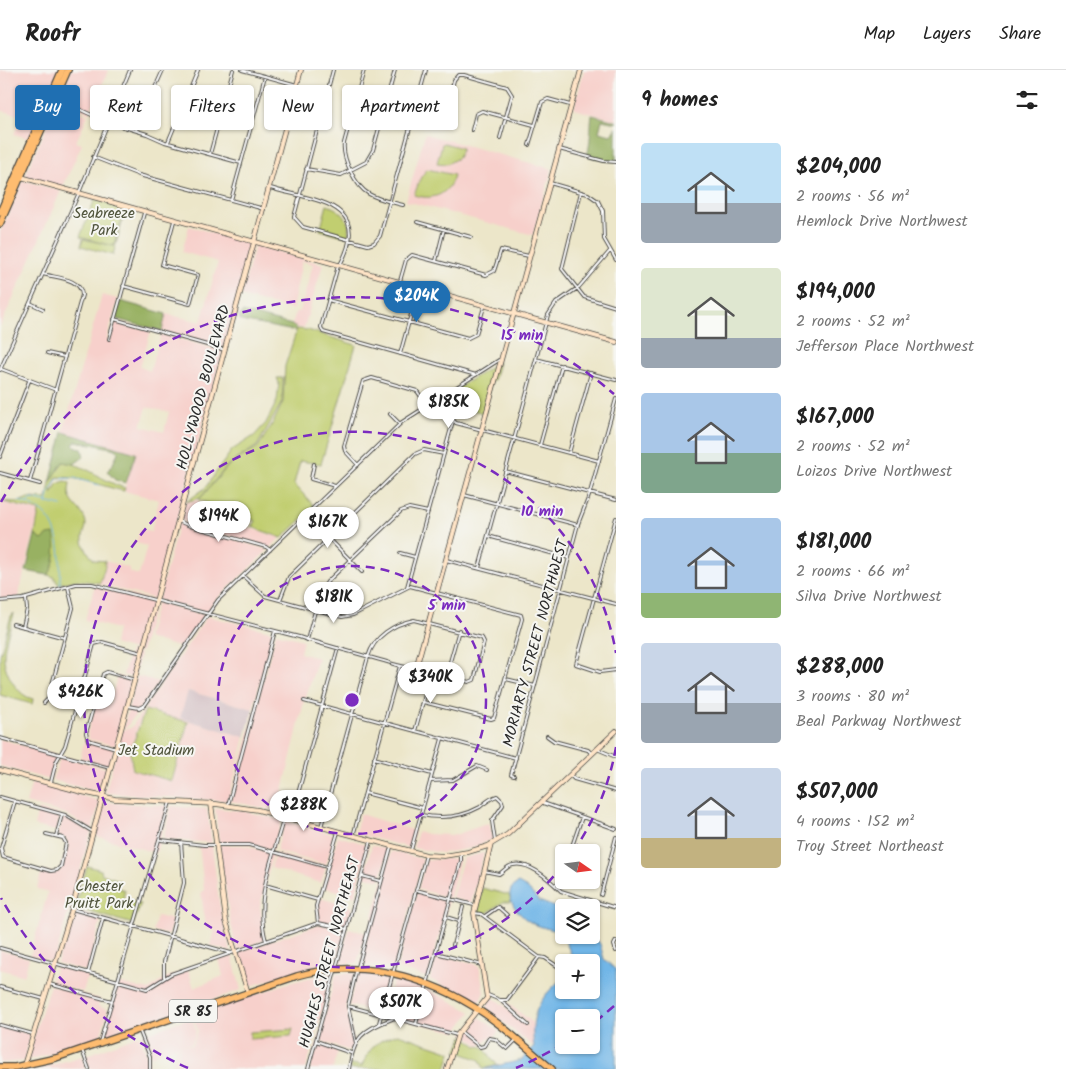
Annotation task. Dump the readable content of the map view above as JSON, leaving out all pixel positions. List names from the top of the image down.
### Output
{
  "streets": {
    "highway": ["SR 85"],
    "street": ["HOLLYWOOD BOULEVARD", "MORIARTY STREET NORTHWEST", "HUGHES STREET NORTHEAST"]
  },
  "crossings": [
    ["HOLLYWOOD BOULEVARD", "SR 85"],
    ["HUGHES STREET NORTHEAST", "SR 85"]
  ],
  "parks": ["Seabreeze Park", "Jet Stadium", "Chester Pruitt Park"],
  "north": "right",
  "page": {
    "header": "Roofr",
    "nav": ["Map", "Layers", "Share"],
    "heading": "9 homes",
    "chip": [
      "Buy",
      "Rent",
      "Filters",
      "New",
      "Apartment"
    ],
    "list": [
      {
        "name": "$204,000",
        "note": "2 rooms · 56 m² · Hemlock Drive Northwest"
      },
      {
        "name": "$194,000",
        "note": "2 rooms · 52 m² · Jefferson Place Northwest"
      },
      {
        "name": "$167,000",
        "note": "2 rooms · 52 m² · Loizos Drive Northwest"
      },
      {
        "name": "$181,000",
        "note": "2 rooms · 66 m² · Silva Drive Northwest"
      },
      {
        "name": "$288,000",
        "note": "3 rooms · 80 m² · Beal Parkway Northwest"
      },
      {
        "name": "$507,000",
        "note": "4 rooms · 152 m² · Troy Street Northeast"
      }
    ],
    "price": [
      "$204K",
      "$185K",
      "$194K",
      "$167K",
      "$181K",
      "$340K",
      "$426K",
      "$288K",
      "$507K"
    ],
    "map_buttons": ["+", "−"]
  },
  "rings": ["15 min", "10 min", "5 min"]
}
